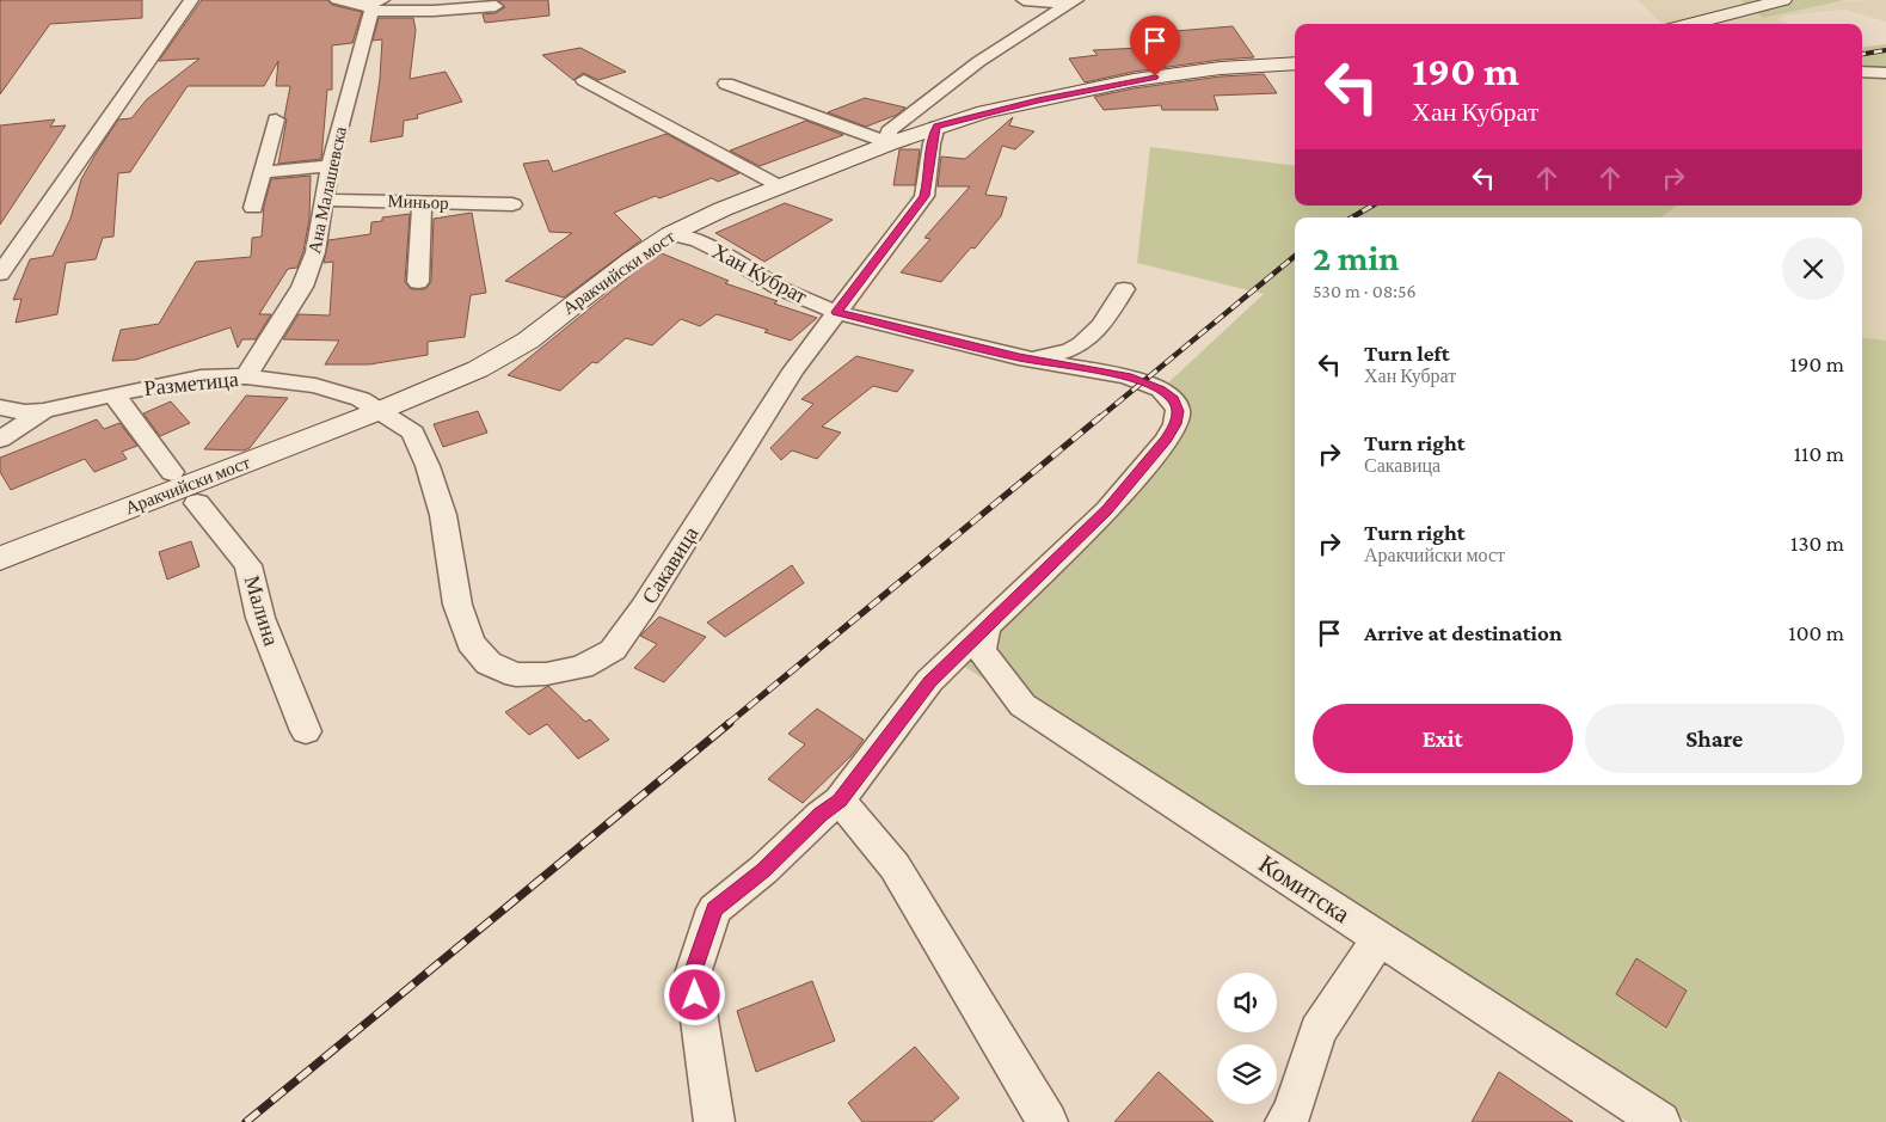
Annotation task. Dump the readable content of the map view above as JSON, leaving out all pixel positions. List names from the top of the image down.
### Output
{
  "streets": {
    "main road": ["Аракчийски мост"],
    "street": [
      "Ана Малашевска",
      "Миньор",
      "Хан Кубрат",
      "Разметица",
      "Сакавица",
      "Малина",
      "Комитска"
    ]
  },
  "crossings": [
    ["Ана Малашевска", "Миньор"],
    ["Ана Малашевска", "Разметица"],
    ["Аракчийски мост", "Хан Кубрат"],
    ["Аракчийски мост", "Разметица"],
    ["Аракчийски мост", "Сакавица"],
    ["Хан Кубрат", "Сакавица"],
    ["Хан Кубрат", "Комитска"],
    ["Разметица", "Сакавица"]
  ],
  "page": {
    "turn": ["190 m", "Хан Кубрат"],
    "heading": ["2 min", "530 m · 08:56"],
    "list": [
      {
        "name": "Turn left",
        "note": "Хан Кубрат",
        "value": "190 m"
      },
      {
        "name": "Turn right",
        "note": "Сакавица",
        "value": "110 m"
      },
      {
        "name": "Turn right",
        "note": "Аракчийски мост",
        "value": "130 m"
      },
      {
        "name": "Arrive at destination",
        "value": "100 m"
      }
    ],
    "buttons": ["Exit", "Share"]
  }
}
